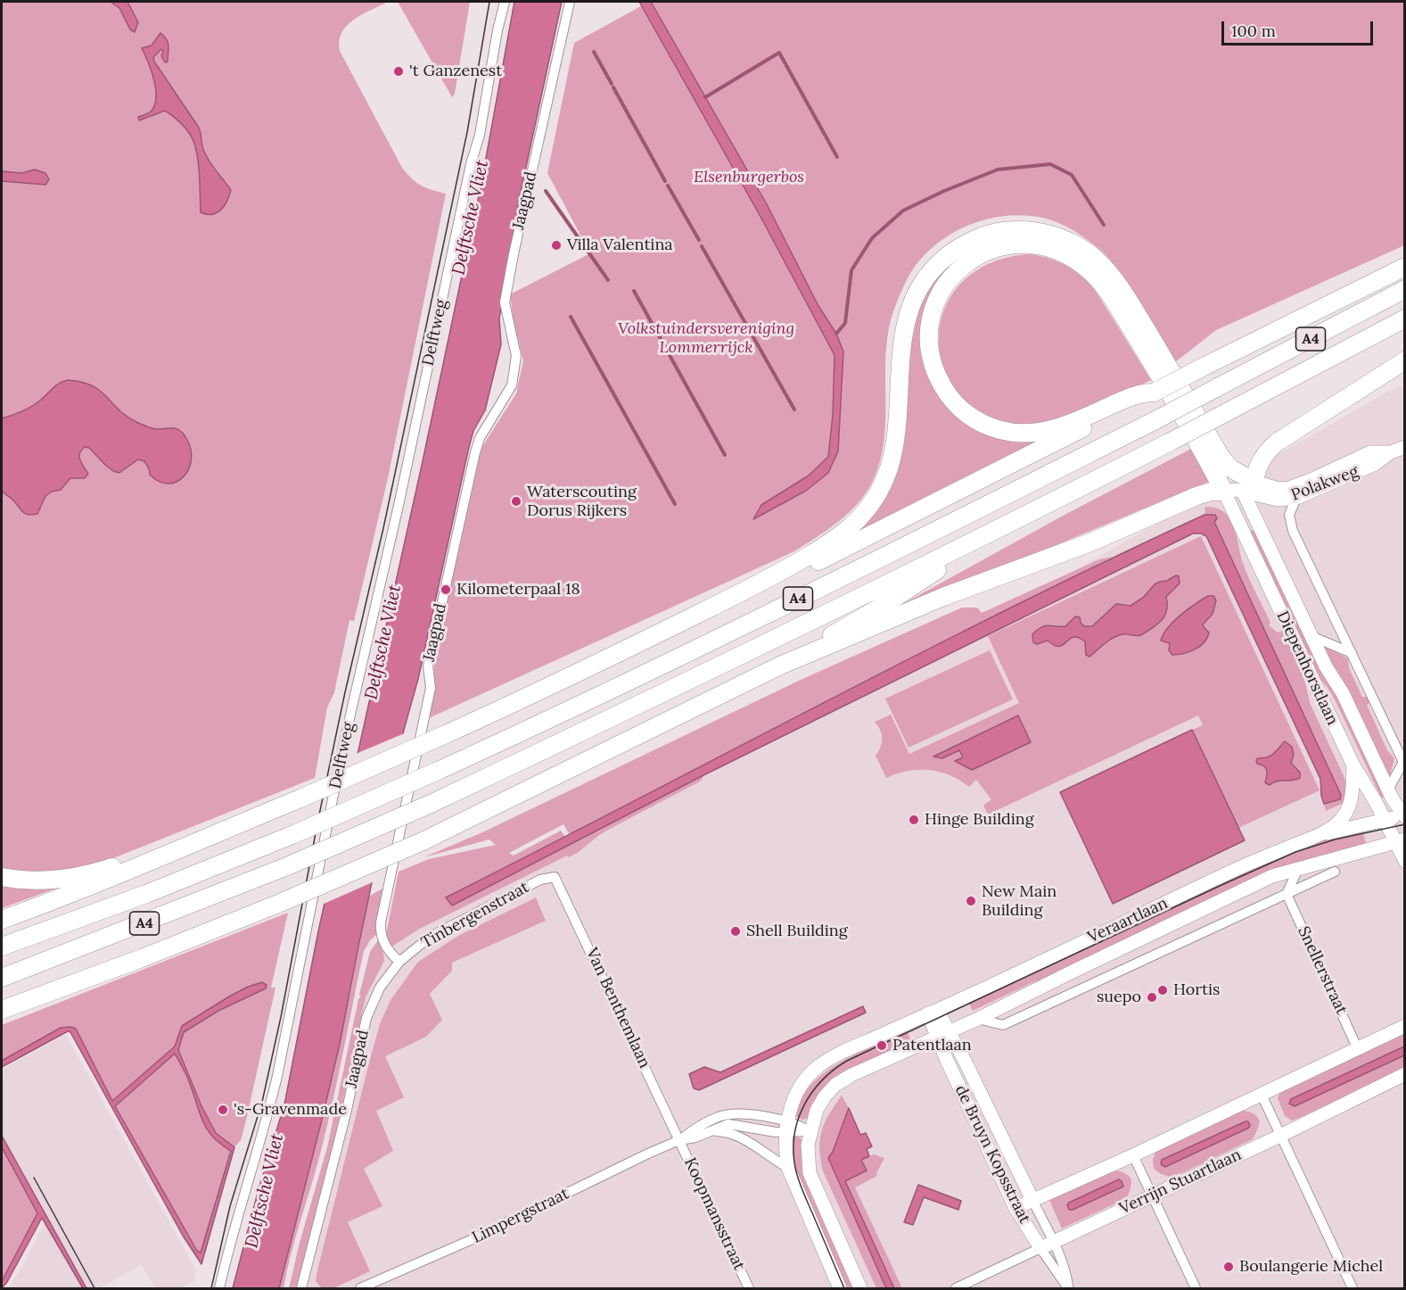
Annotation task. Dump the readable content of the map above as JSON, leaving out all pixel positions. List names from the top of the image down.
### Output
{
  "streets": {
    "highway": ["A4"],
    "main road": [
      "Polakweg",
      "Diepenhorstlaan",
      "Veraartlaan",
      "de Bruyn Kopsstraat",
      "Verrijn Stuartlaan"
    ],
    "street": [
      "Jaagpad",
      "Delftweg",
      "Tinbergenstraat",
      "Snellerstraat",
      "Van Benthemlaan",
      "Koopmansstraat",
      "Limpergstraat"
    ]
  },
  "crossings": [
    ["Jaagpad", "Tinbergenstraat"],
    ["A4", "Polakweg"],
    ["A4", "Diepenhorstlaan"],
    ["Polakweg", "Diepenhorstlaan"],
    ["Diepenhorstlaan", "Veraartlaan"],
    ["Tinbergenstraat", "Van Benthemlaan"],
    ["Veraartlaan", "de Bruyn Kopsstraat"],
    ["Veraartlaan", "Limpergstraat"],
    ["Van Benthemlaan", "Koopmansstraat"],
    ["Van Benthemlaan", "Limpergstraat"],
    ["de Bruyn Kopsstraat", "Verrijn Stuartlaan"],
    ["Koopmansstraat", "Limpergstraat"]
  ],
  "water": ["Delftsche Vliet"],
  "parks": ["Elsenburgerbos", "Volkstuindersvereniging Lommerrijck"],
  "places": [
    "'t Ganzenest",
    "Villa Valentina",
    "Waterscouting Dorus Rijkers",
    "Kilometerpaal 18",
    "Hinge Building",
    "New Main Building",
    "Shell Building",
    "Hortis",
    "suepo",
    "Patentlaan",
    "'s-Gravenmade",
    "Boulangerie Michel"
  ],
  "scale_bar": "100 m"
}
